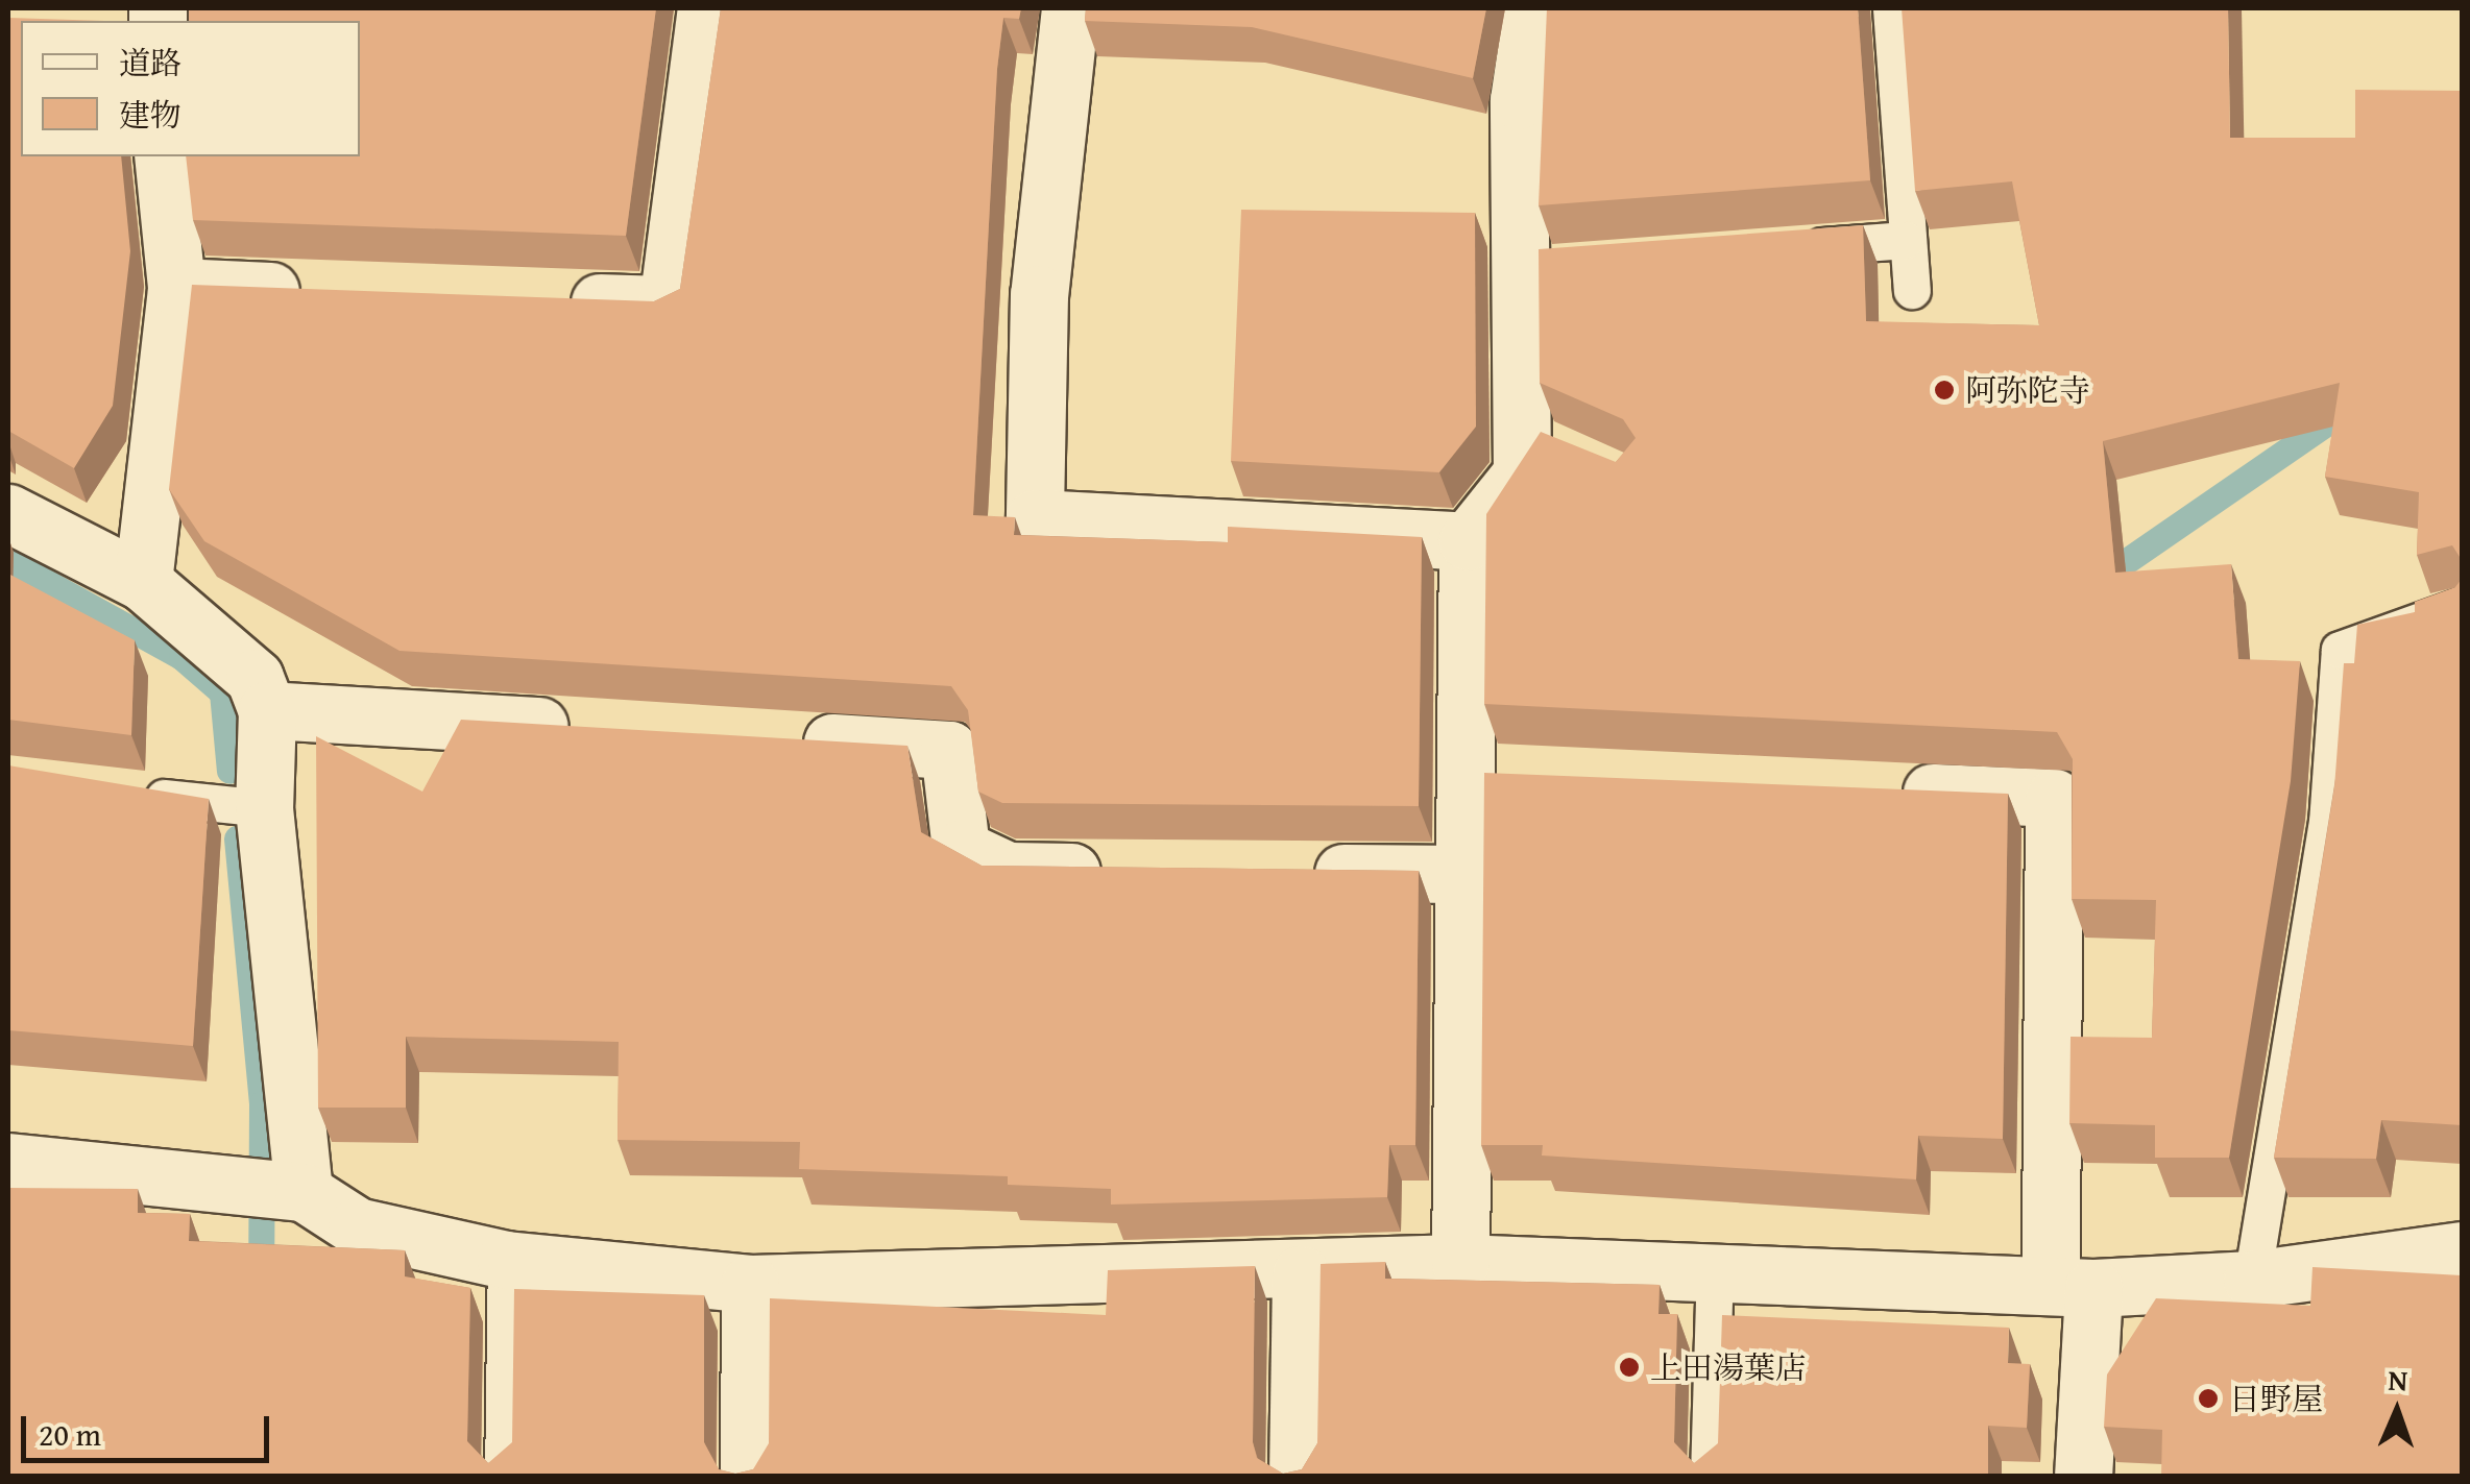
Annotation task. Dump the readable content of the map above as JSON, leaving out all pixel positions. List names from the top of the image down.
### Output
{
  "places": ["阿弥陀寺", "上田湯葉店", "日野屋"],
  "legend": ["道路", "建物"],
  "scale_bar": "20 m",
  "north": "top"
}
